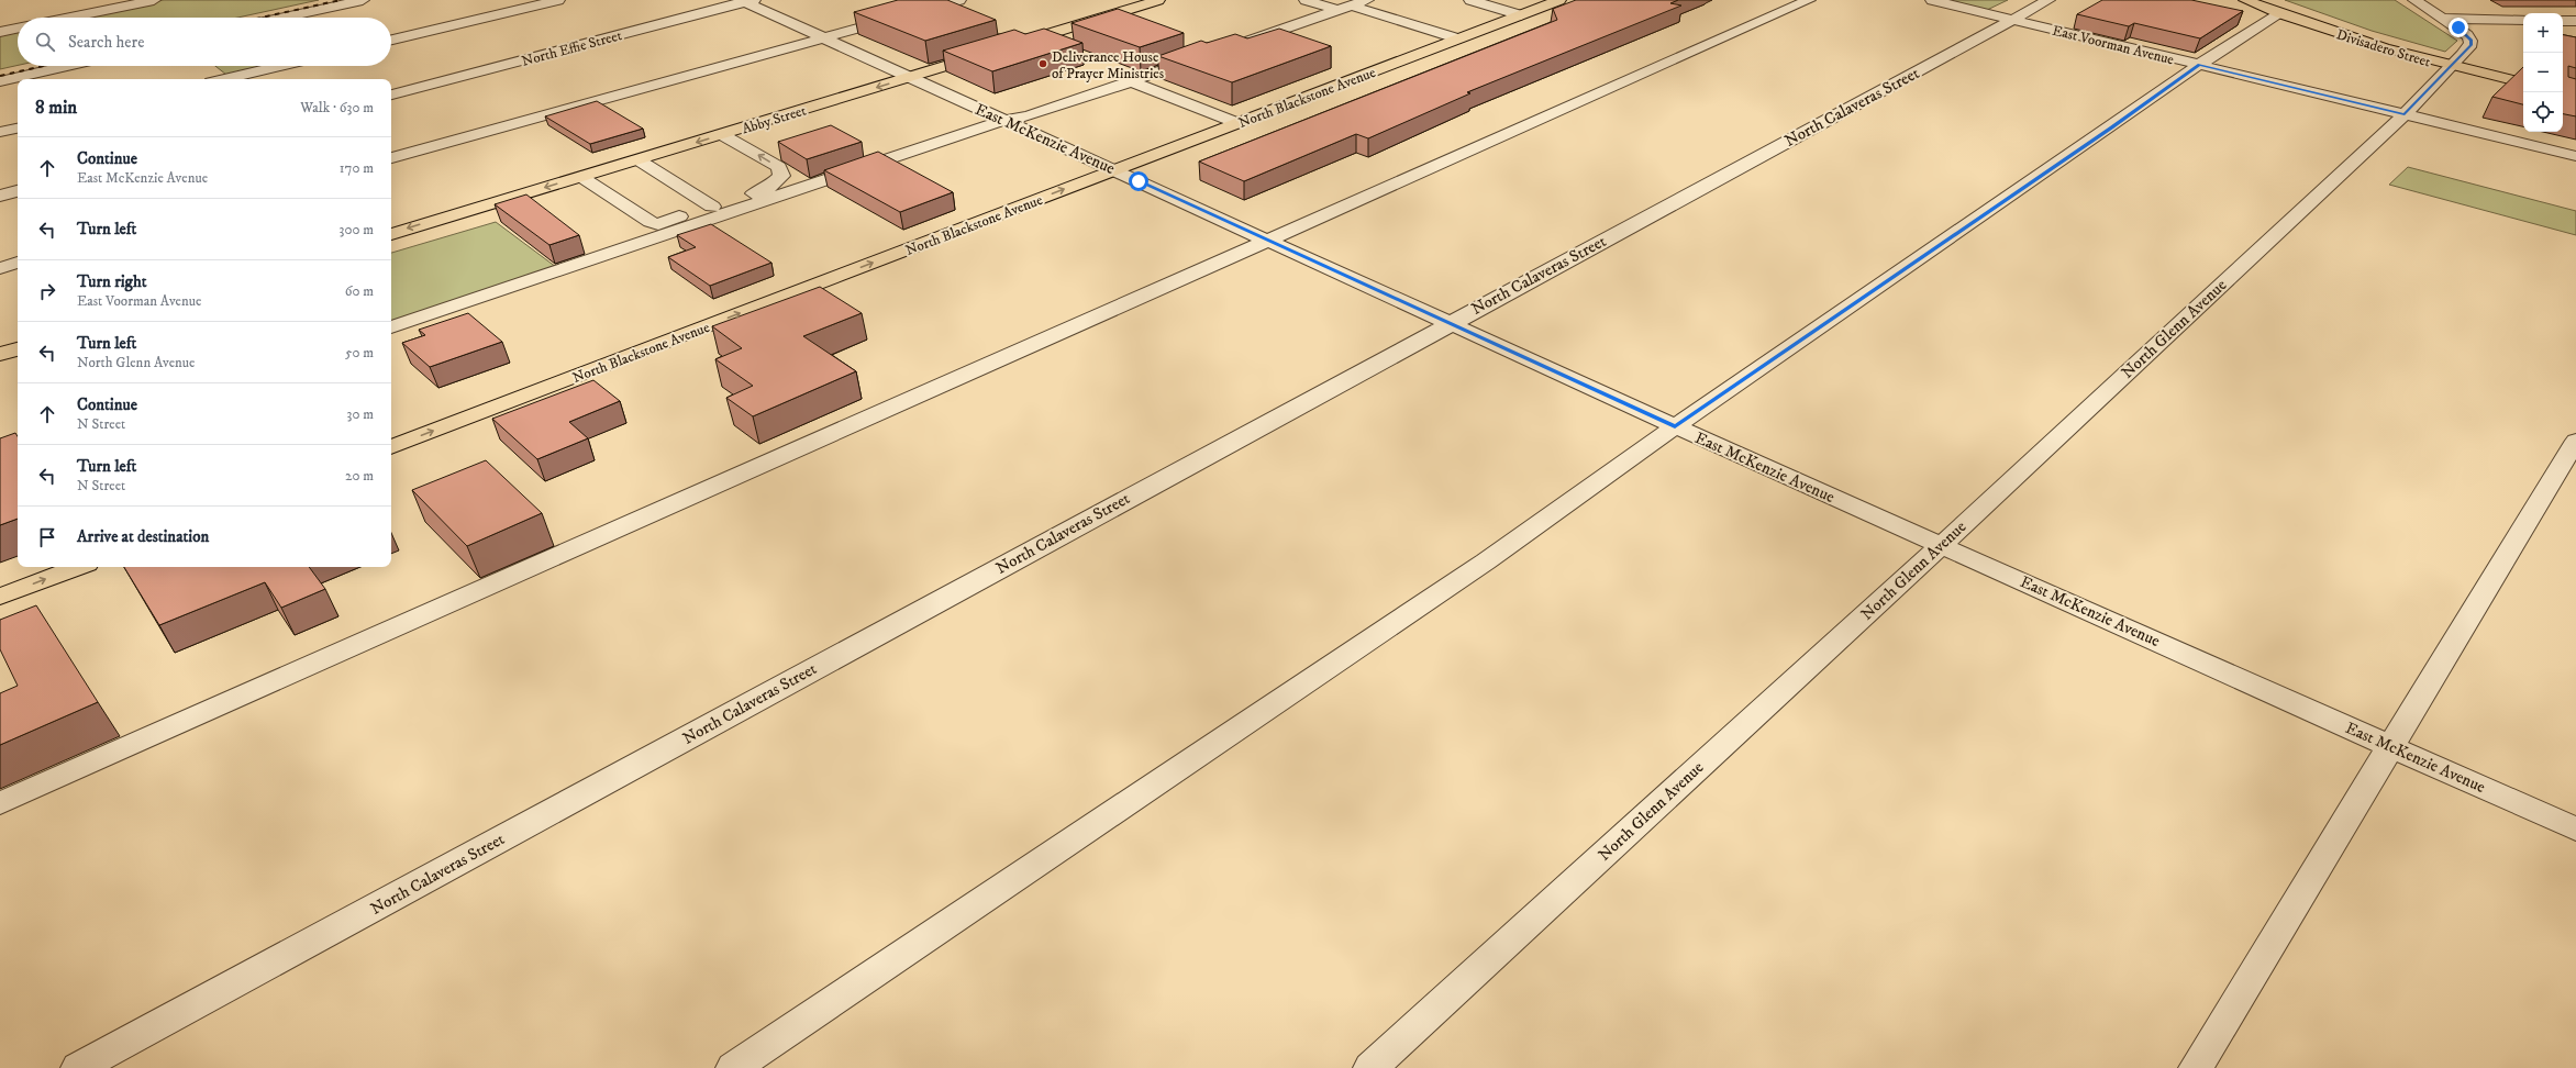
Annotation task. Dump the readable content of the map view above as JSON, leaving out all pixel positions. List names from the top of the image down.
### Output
{
  "streets": {
    "main road": ["Divisadero Street", "North Blackstone Avenue", "Abby Street"],
    "street": [
      "East Voorman Avenue",
      "North Effie Street",
      "North Calaveras Street",
      "East McKenzie Avenue",
      "North Glenn Avenue"
    ]
  },
  "crossings": [
    ["East Voorman Avenue", "North Calaveras Street"],
    ["East Voorman Avenue", "North Glenn Avenue"],
    ["North Effie Street", "East McKenzie Avenue"],
    ["Divisadero Street", "North Glenn Avenue"],
    ["North Blackstone Avenue", "East McKenzie Avenue"],
    ["North Calaveras Street", "East McKenzie Avenue"],
    ["Abby Street", "East McKenzie Avenue"],
    ["East McKenzie Avenue", "North Glenn Avenue"]
  ],
  "one_way": ["North Blackstone Avenue", "Abby Street"],
  "places": ["Deliverance House of Prayer Ministries"],
  "page": {
    "map_buttons": ["+", "−"],
    "search": "Search here",
    "heading": ["8 min", "Walk · 630 m"],
    "list": [
      ["Continue", "East McKenzie Avenue", "170 m"],
      ["Turn left", "300 m"],
      ["Turn right", "East Voorman Avenue", "60 m"],
      ["Turn left", "North Glenn Avenue", "50 m"],
      ["Continue", "N Street", "30 m"],
      ["Turn left", "N Street", "20 m"],
      "Arrive at destination"
    ]
  }
}
